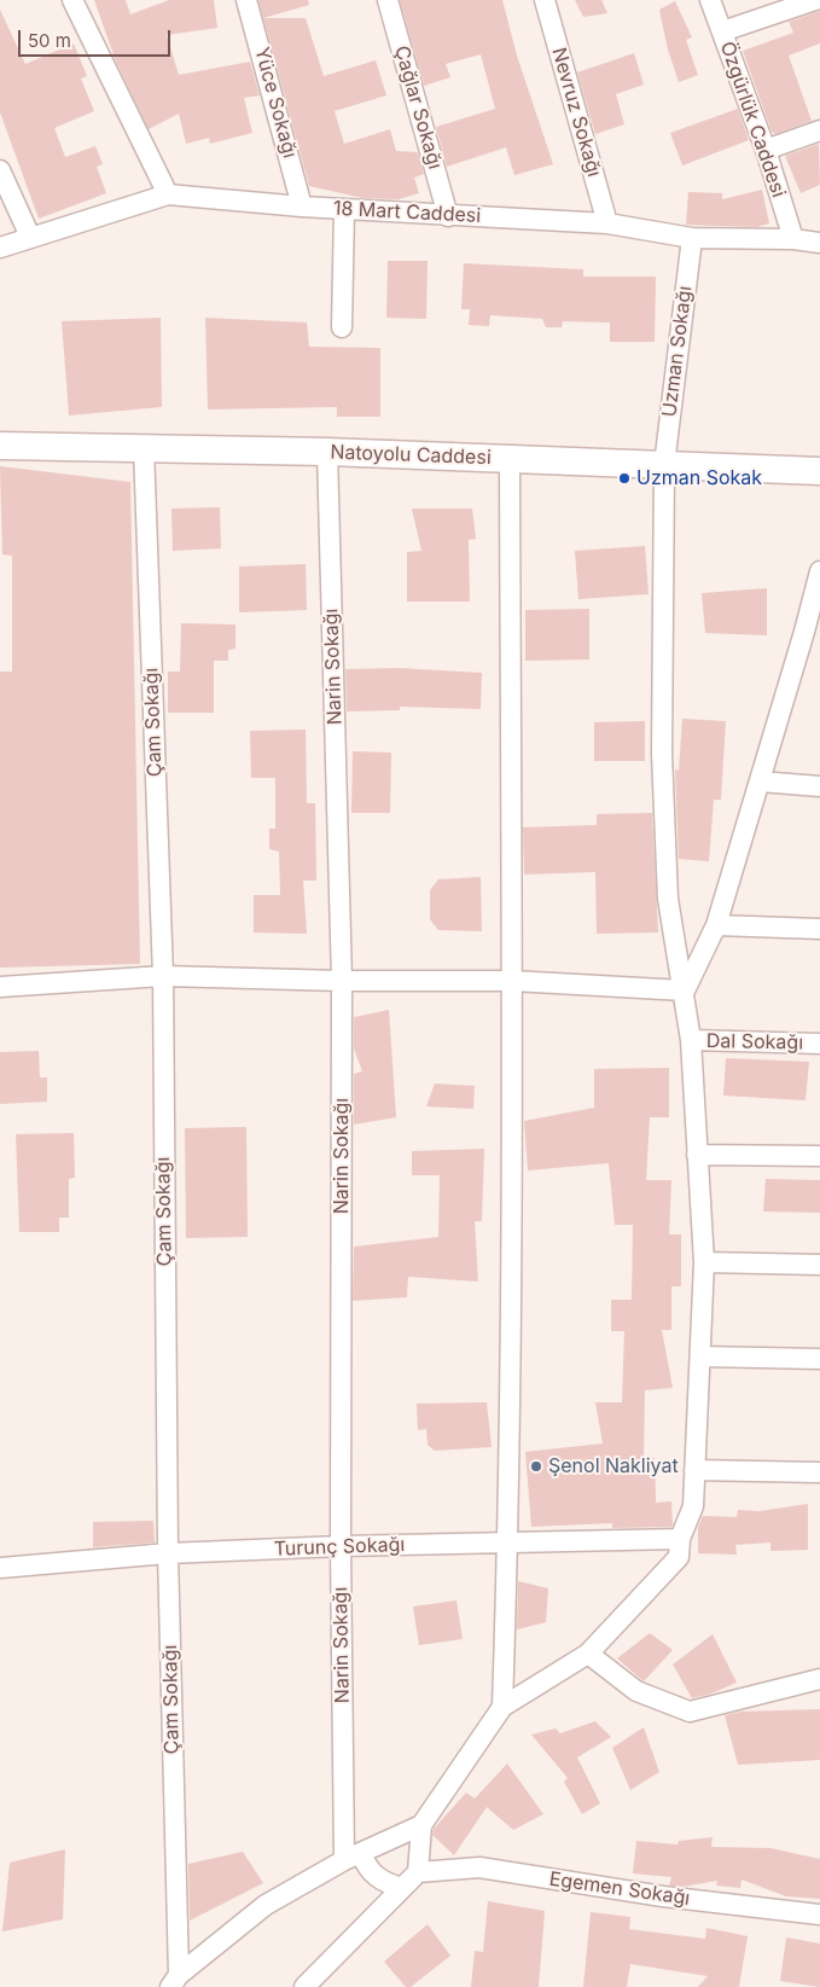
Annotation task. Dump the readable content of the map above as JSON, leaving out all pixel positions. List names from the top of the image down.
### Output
{
  "streets": {
    "main road": ["Natoyolu Caddesi"],
    "street": [
      "Yüce Sokağı",
      "Çağlar Sokağı",
      "Nevruz Sokağı",
      "Özgürlük Caddesi",
      "18 Mart Caddesi",
      "Uzman Sokağı",
      "Narin Sokağı",
      "Çam Sokağı",
      "Dal Sokağı",
      "Turunç Sokağı",
      "Egemen Sokağı"
    ]
  },
  "crossings": [
    ["Yüce Sokağı", "18 Mart Caddesi"],
    ["Çağlar Sokağı", "18 Mart Caddesi"],
    ["Nevruz Sokağı", "18 Mart Caddesi"],
    ["Özgürlük Caddesi", "18 Mart Caddesi"],
    ["18 Mart Caddesi", "Uzman Sokağı"],
    ["Uzman Sokağı", "Natoyolu Caddesi"],
    ["Uzman Sokağı", "Dal Sokağı"],
    ["Uzman Sokağı", "Turunç Sokağı"],
    ["Natoyolu Caddesi", "Narin Sokağı"],
    ["Natoyolu Caddesi", "Çam Sokağı"],
    ["Narin Sokağı", "Turunç Sokağı"],
    ["Çam Sokağı", "Turunç Sokağı"]
  ],
  "places": ["Uzman Sokak", "Şenol Nakliyat"],
  "scale_bar": "50 m"
}
